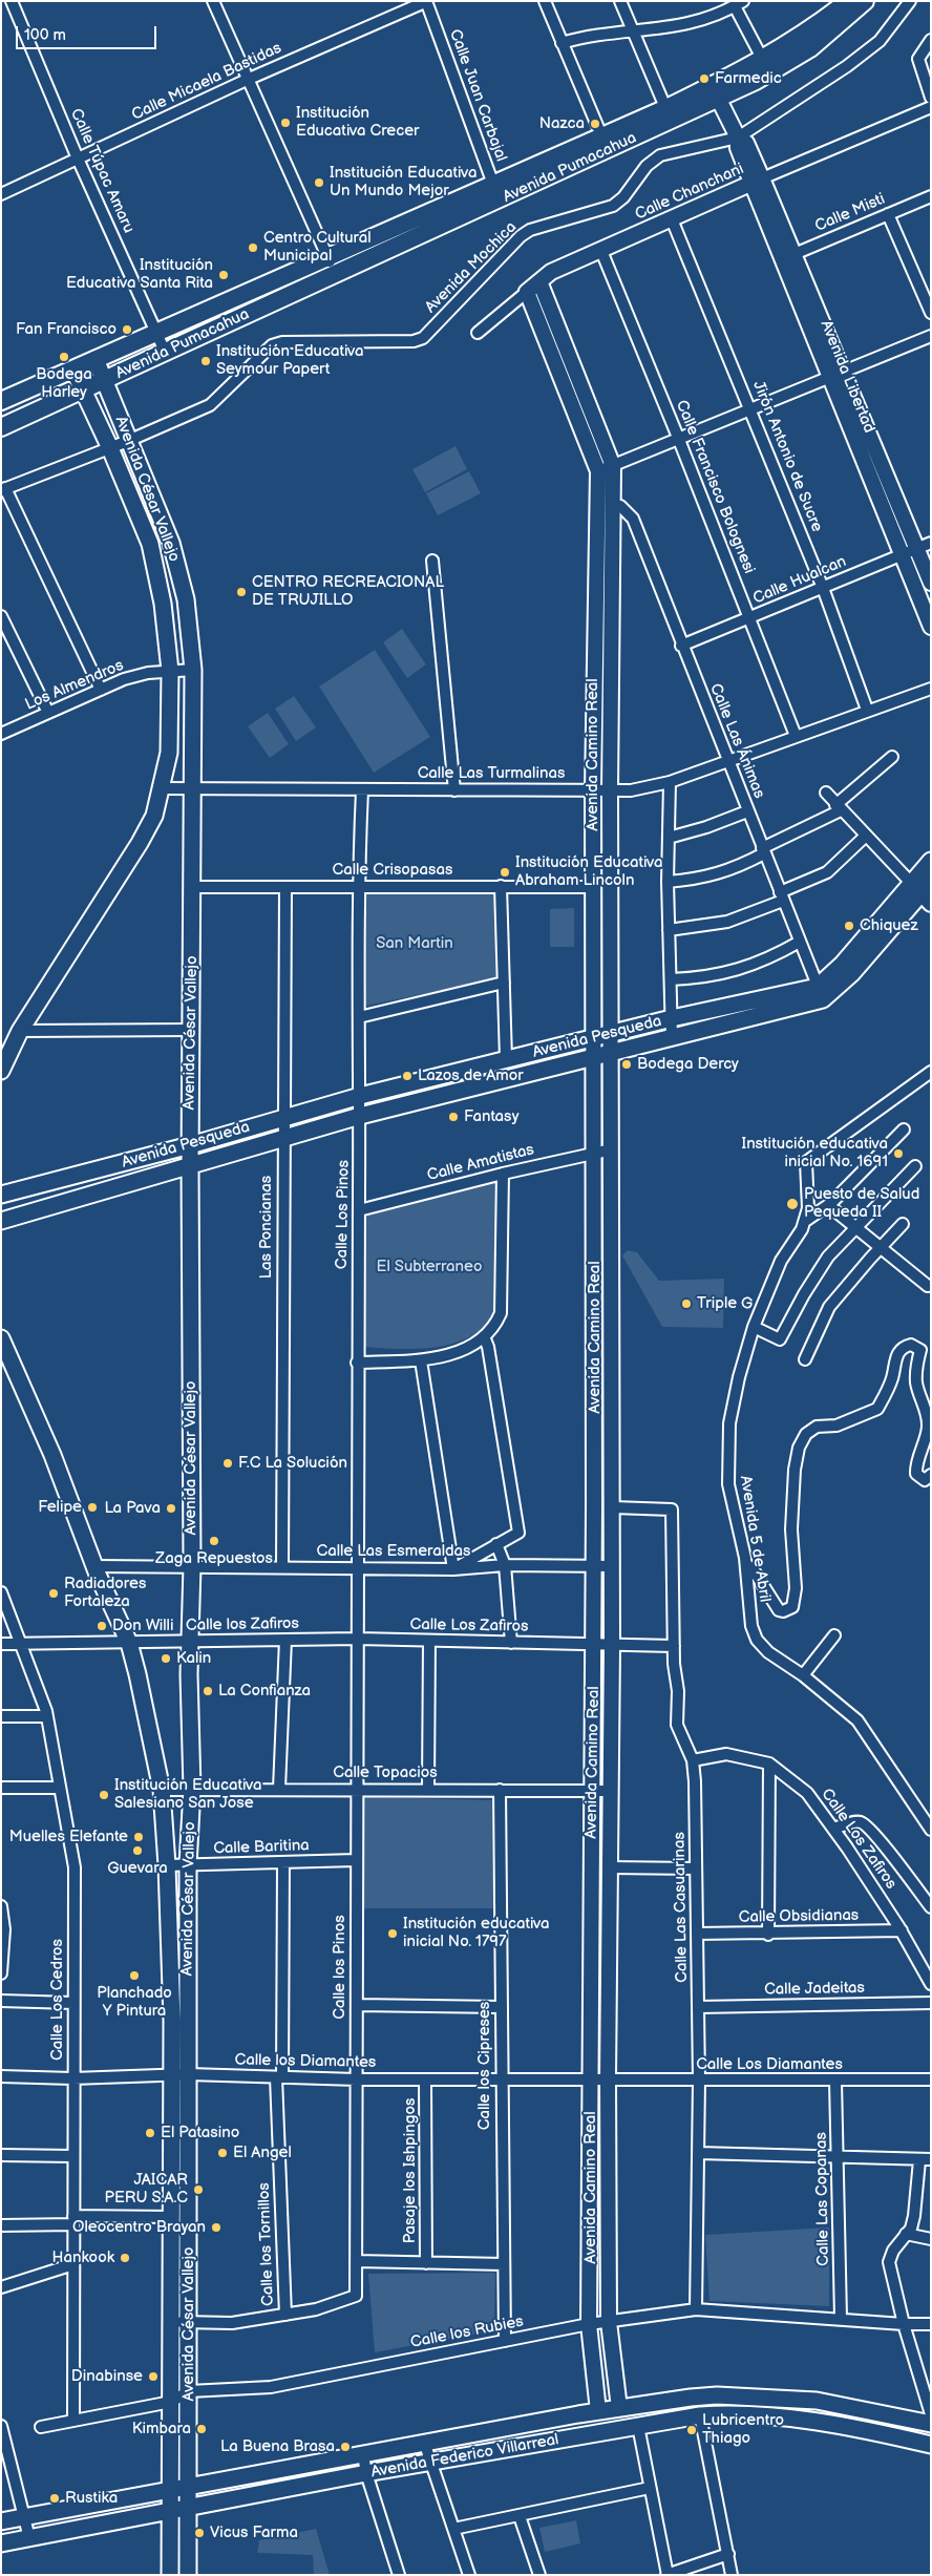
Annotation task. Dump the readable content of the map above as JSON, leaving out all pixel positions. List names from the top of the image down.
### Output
{
  "streets": {
    "main road": [
      "Avenida Pumacahua",
      "Avenida César Vallejo",
      "Avenida Pesqueda",
      "Avenida Federico Villarreal"
    ],
    "street": [
      "Calle Micaela Bastidas",
      "Calle Juan Carbajal",
      "Calle Túpac Amaru",
      "Calle Chanchani",
      "Calle Misti",
      "Avenida Mochica",
      "Avenida Libertad",
      "Jirón Antonio de Sucre",
      "Calle Francisco Bolognesi",
      "Calle Hualcan",
      "Los Almendros",
      "Calle Las Ánimas",
      "Avenida Camino Real",
      "Calle Las Turmalinas",
      "Calle Crisopasas",
      "Calle Amatistas",
      "Calle Los Pinos",
      "Las Poncianas",
      "Avenida 5 de Abril",
      "Calle Las Esmeraldas",
      "Calle los Zafiros",
      "Calle Los Zafiros",
      "Calle Topacios",
      "Calle Baritina",
      "Calle Las Casuarinas",
      "Calle Obsidianas",
      "Calle los Pinos",
      "Calle Jadeitas",
      "Calle Los Cedros",
      "Calle los Diamantes",
      "Calle Los Diamantes",
      "Calle los Cipreses",
      "Pasaje los Ishpingos",
      "Calle Las Copanas",
      "Calle los Tornillos",
      "Calle los Rubies"
    ]
  },
  "crossings": [
    ["Calle Micaela Bastidas", "Calle Juan Carbajal"],
    ["Calle Micaela Bastidas", "Calle Túpac Amaru"],
    ["Calle Juan Carbajal", "Avenida Pumacahua"],
    ["Avenida Pumacahua", "Calle Túpac Amaru"],
    ["Avenida Pumacahua", "Avenida Libertad"],
    ["Avenida Pumacahua", "Avenida César Vallejo"],
    ["Calle Chanchani", "Avenida Libertad"],
    ["Calle Chanchani", "Jirón Antonio de Sucre"],
    ["Calle Chanchani", "Calle Francisco Bolognesi"],
    ["Calle Chanchani", "Avenida Camino Real"],
    ["Calle Misti", "Avenida Libertad"],
    ["Avenida Mochica", "Avenida Libertad"],
    ["Avenida Mochica", "Avenida César Vallejo"],
    ["Avenida Libertad", "Calle Hualcan"],
    ["Jirón Antonio de Sucre", "Calle Hualcan"],
    ["Jirón Antonio de Sucre", "Calle Las Turmalinas"],
    ["Calle Francisco Bolognesi", "Calle Hualcan"],
    ["Calle Francisco Bolognesi", "Calle Las Turmalinas"],
    ["Avenida César Vallejo", "Los Almendros"],
    ["Avenida César Vallejo", "Calle Las Turmalinas"],
    ["Avenida César Vallejo", "Calle Crisopasas"],
    ["Avenida César Vallejo", "Avenida Pesqueda"],
    ["Avenida César Vallejo", "Calle los Zafiros"],
    ["Avenida César Vallejo", "Calle Topacios"],
    ["Avenida César Vallejo", "Calle Baritina"],
    ["Avenida César Vallejo", "Calle los Diamantes"],
    ["Avenida César Vallejo", "Calle los Rubies"],
    ["Avenida César Vallejo", "Avenida Federico Villarreal"],
    ["Calle Hualcan", "Calle Las Ánimas"],
    ["Calle Las Ánimas", "Avenida Camino Real"],
    ["Calle Las Ánimas", "Calle Las Turmalinas"],
    ["Calle Las Ánimas", "Avenida Pesqueda"],
    ["Avenida Camino Real", "Calle Las Turmalinas"],
    ["Avenida Camino Real", "Calle Crisopasas"],
    ["Avenida Camino Real", "Avenida Pesqueda"],
    ["Avenida Camino Real", "Calle Amatistas"],
    ["Avenida Camino Real", "Calle Las Esmeraldas"],
    ["Avenida Camino Real", "Calle Los Zafiros"],
    ["Avenida Camino Real", "Calle Topacios"],
    ["Avenida Camino Real", "Calle Las Casuarinas"],
    ["Avenida Camino Real", "Calle los Diamantes"],
    ["Avenida Camino Real", "Calle Los Diamantes"],
    ["Avenida Camino Real", "Calle los Rubies"],
    ["Avenida Camino Real", "Avenida Federico Villarreal"],
    ["Calle Las Turmalinas", "Calle Los Pinos"],
    ["Calle Crisopasas", "Calle Los Pinos"],
    ["Calle Crisopasas", "Las Poncianas"],
    ["Avenida Pesqueda", "Calle Los Pinos"],
    ["Avenida Pesqueda", "Las Poncianas"],
    ["Calle Amatistas", "Calle Los Pinos"],
    ["Calle Los Pinos", "Calle Las Esmeraldas"],
    ["Calle Los Pinos", "Calle los Zafiros"],
    ["Calle Los Pinos", "Calle Los Zafiros"],
    ["Calle Los Pinos", "Calle los Pinos"],
    ["Las Poncianas", "Calle Las Esmeraldas"],
    ["Calle los Zafiros", "Calle Los Zafiros"],
    ["Calle los Zafiros", "Calle los Pinos"],
    ["Calle Los Zafiros", "Calle Las Casuarinas"],
    ["Calle Los Zafiros", "Calle Obsidianas"],
    ["Calle Los Zafiros", "Calle los Pinos"],
    ["Calle Topacios", "Calle los Pinos"],
    ["Calle Topacios", "Calle los Cipreses"],
    ["Calle Baritina", "Calle los Pinos"],
    ["Calle Baritina", "Calle los Tornillos"],
    ["Calle Las Casuarinas", "Calle Obsidianas"],
    ["Calle Las Casuarinas", "Calle Jadeitas"],
    ["Calle Las Casuarinas", "Calle Los Diamantes"],
    ["Calle Las Casuarinas", "Calle los Rubies"],
    ["Calle los Pinos", "Calle los Diamantes"],
    ["Calle los Pinos", "Calle los Tornillos"],
    ["Calle Los Cedros", "Calle los Diamantes"],
    ["Calle Los Cedros", "Calle los Rubies"],
    ["Calle los Diamantes", "Calle Los Diamantes"],
    ["Calle los Diamantes", "Calle los Cipreses"],
    ["Calle los Diamantes", "Pasaje los Ishpingos"],
    ["Calle los Diamantes", "Calle los Tornillos"],
    ["Calle Los Diamantes", "Calle Las Copanas"],
    ["Calle los Cipreses", "Calle los Rubies"],
    ["Calle Las Copanas", "Calle los Rubies"]
  ],
  "parks": ["San Martin", "El Subterraneo"],
  "places": [
    "Farmedic",
    "Institución Educativa Crecer",
    "Nazca",
    "Institución Educativa Un Mundo Mejor",
    "Centro Cultural Municipal",
    "Institución Educativa Santa Rita",
    "Fan Francisco",
    "Bodega Harley",
    "Institución Educativa Seymour Papert",
    "CENTRO RECREACIONAL DE TRUJILLO",
    "Institución Educativa Abraham Lincoln",
    "Chiquez",
    "Bodega Dercy",
    "Lazos de Amor",
    "Fantasy",
    "Institución educativa inicial No. 1691",
    "Puesto de Salud Pequeda II",
    "Triple G",
    "F.C La Solución",
    "Felipe",
    "La Pava",
    "Zaga Repuestos",
    "Radiadores Fortaleza",
    "Don Willi",
    "Kalin",
    "La Confianza",
    "Institución Educativa Salesiano San Jose",
    "Muelles Elefante",
    "Guevara",
    "Institución educativa inicial No. 1797",
    "Planchado Y Pintura",
    "El Patasino",
    "El Angel",
    "JAICAR PERU S.A.C",
    "Oleocentro Brayan",
    "Hankook",
    "Dinabinse",
    "Kimbara",
    "Lubricentro Thiago",
    "La Buena Brasa",
    "Rustika",
    "Vicus Farma"
  ],
  "scale_bar": "100 m"
}
